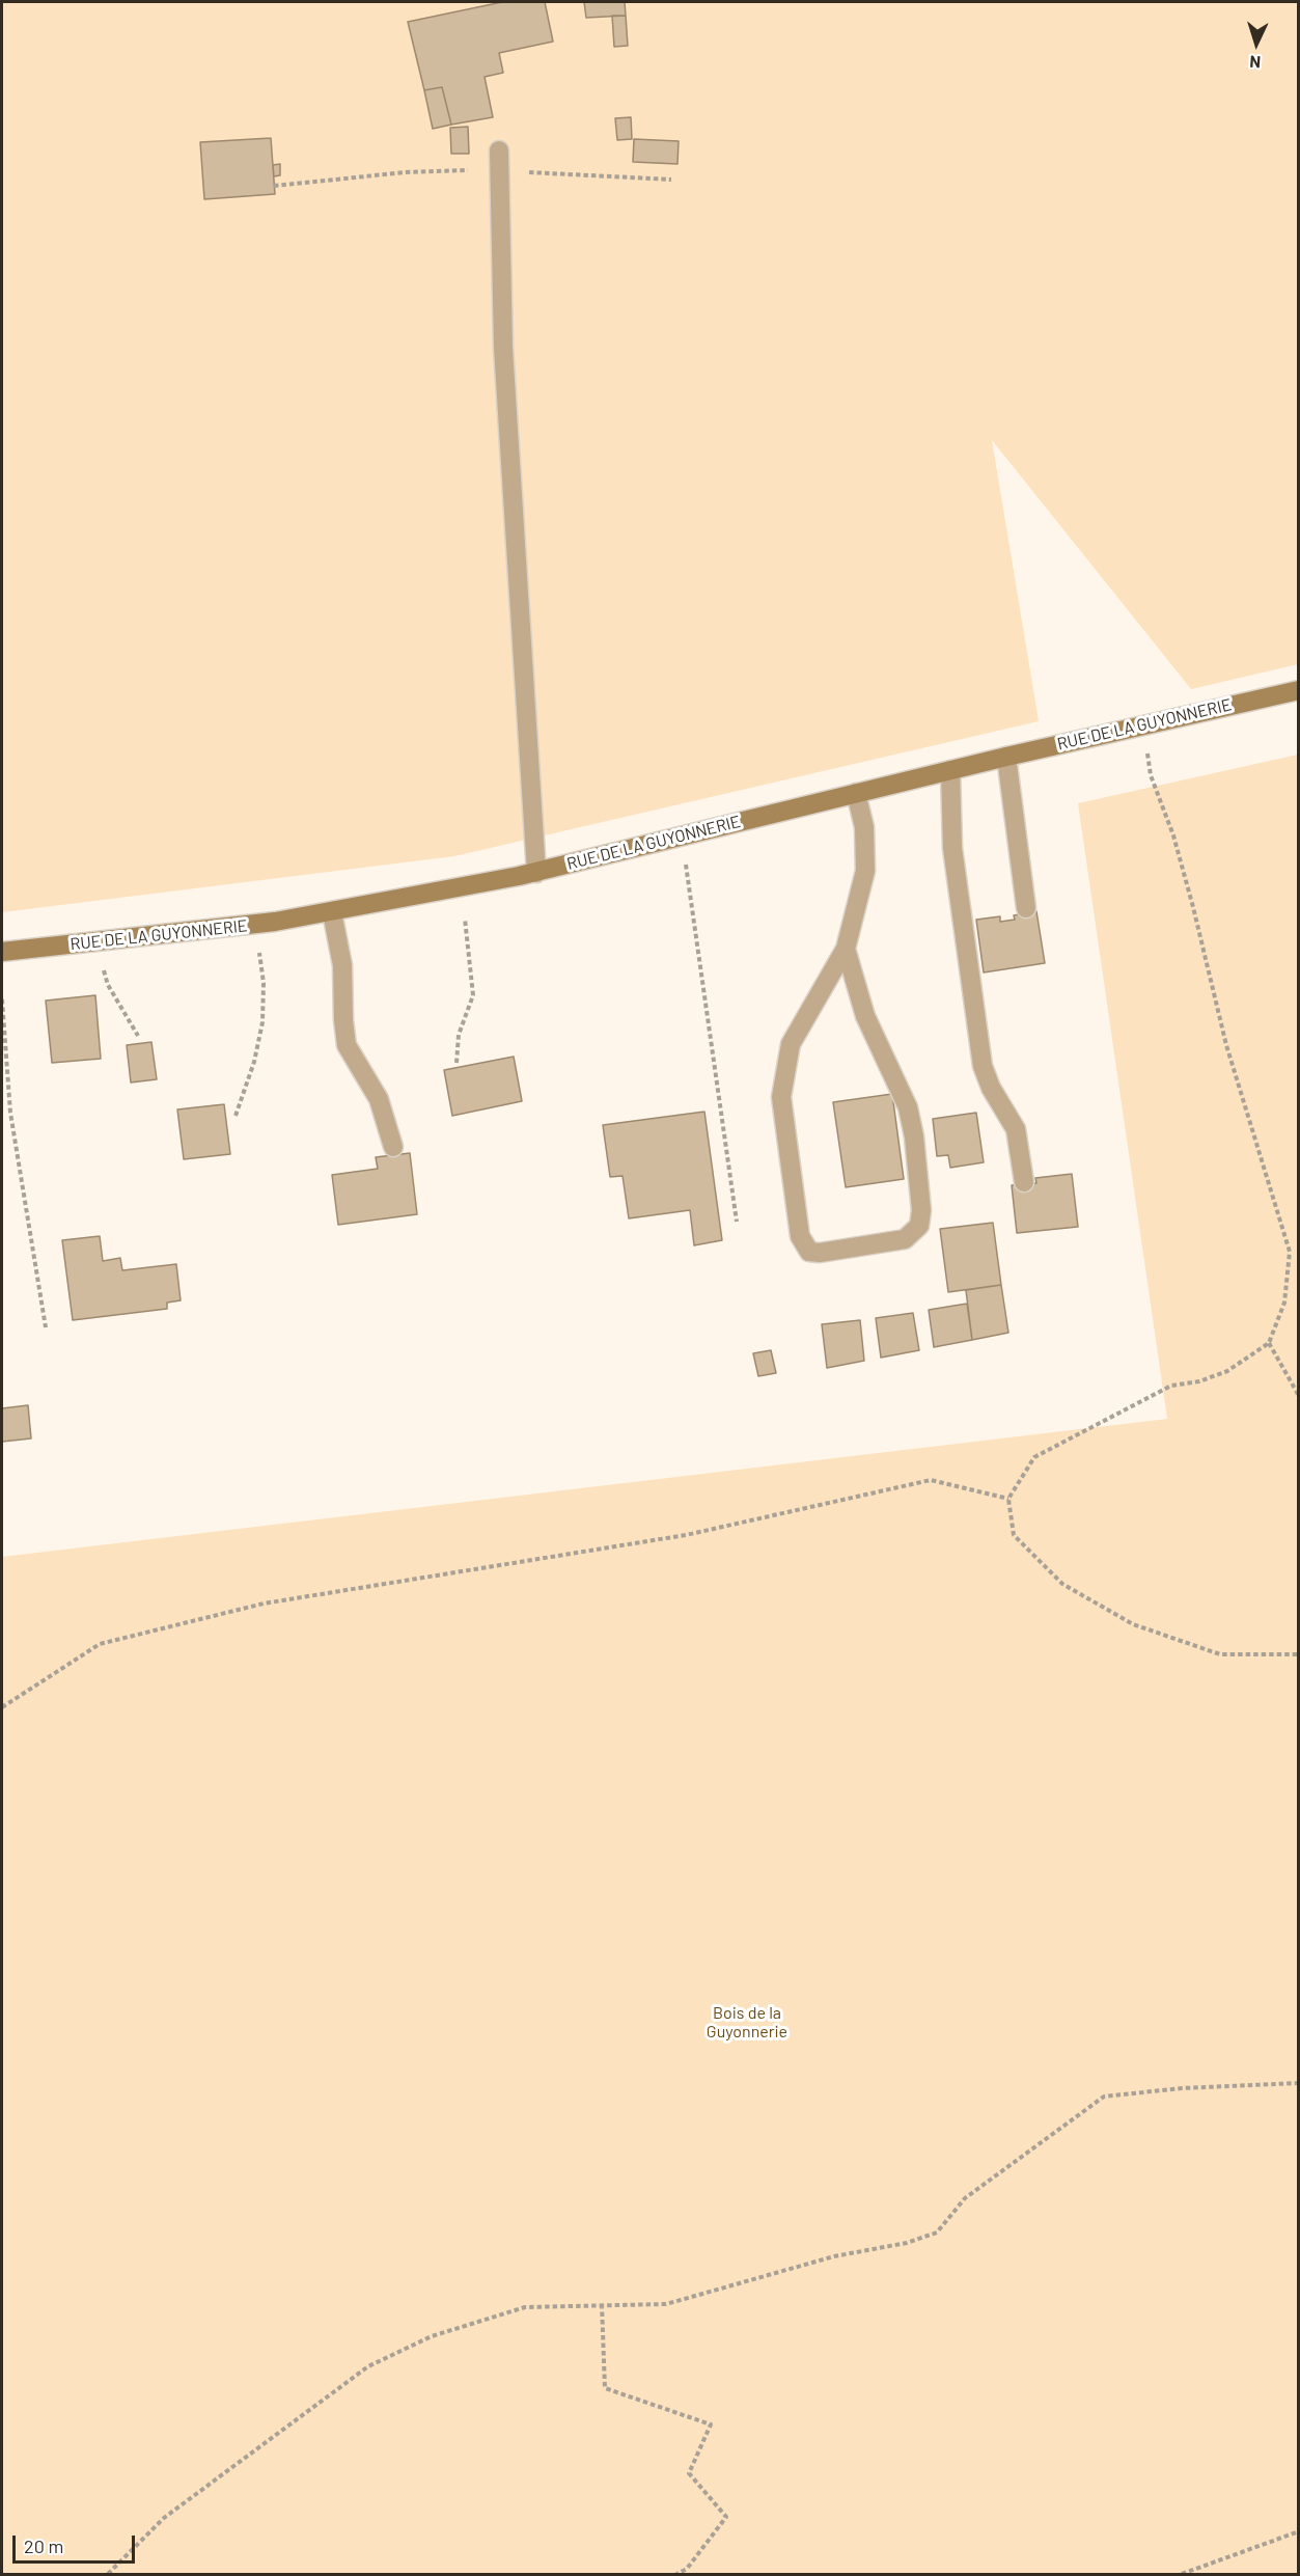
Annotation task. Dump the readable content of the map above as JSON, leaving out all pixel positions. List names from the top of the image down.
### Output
{
  "streets": {
    "street": ["RUE DE LA GUYONNERIE"]
  },
  "parks": ["Bois de la Guyonnerie"],
  "scale_bar": "20 m",
  "north": "bottom"
}
